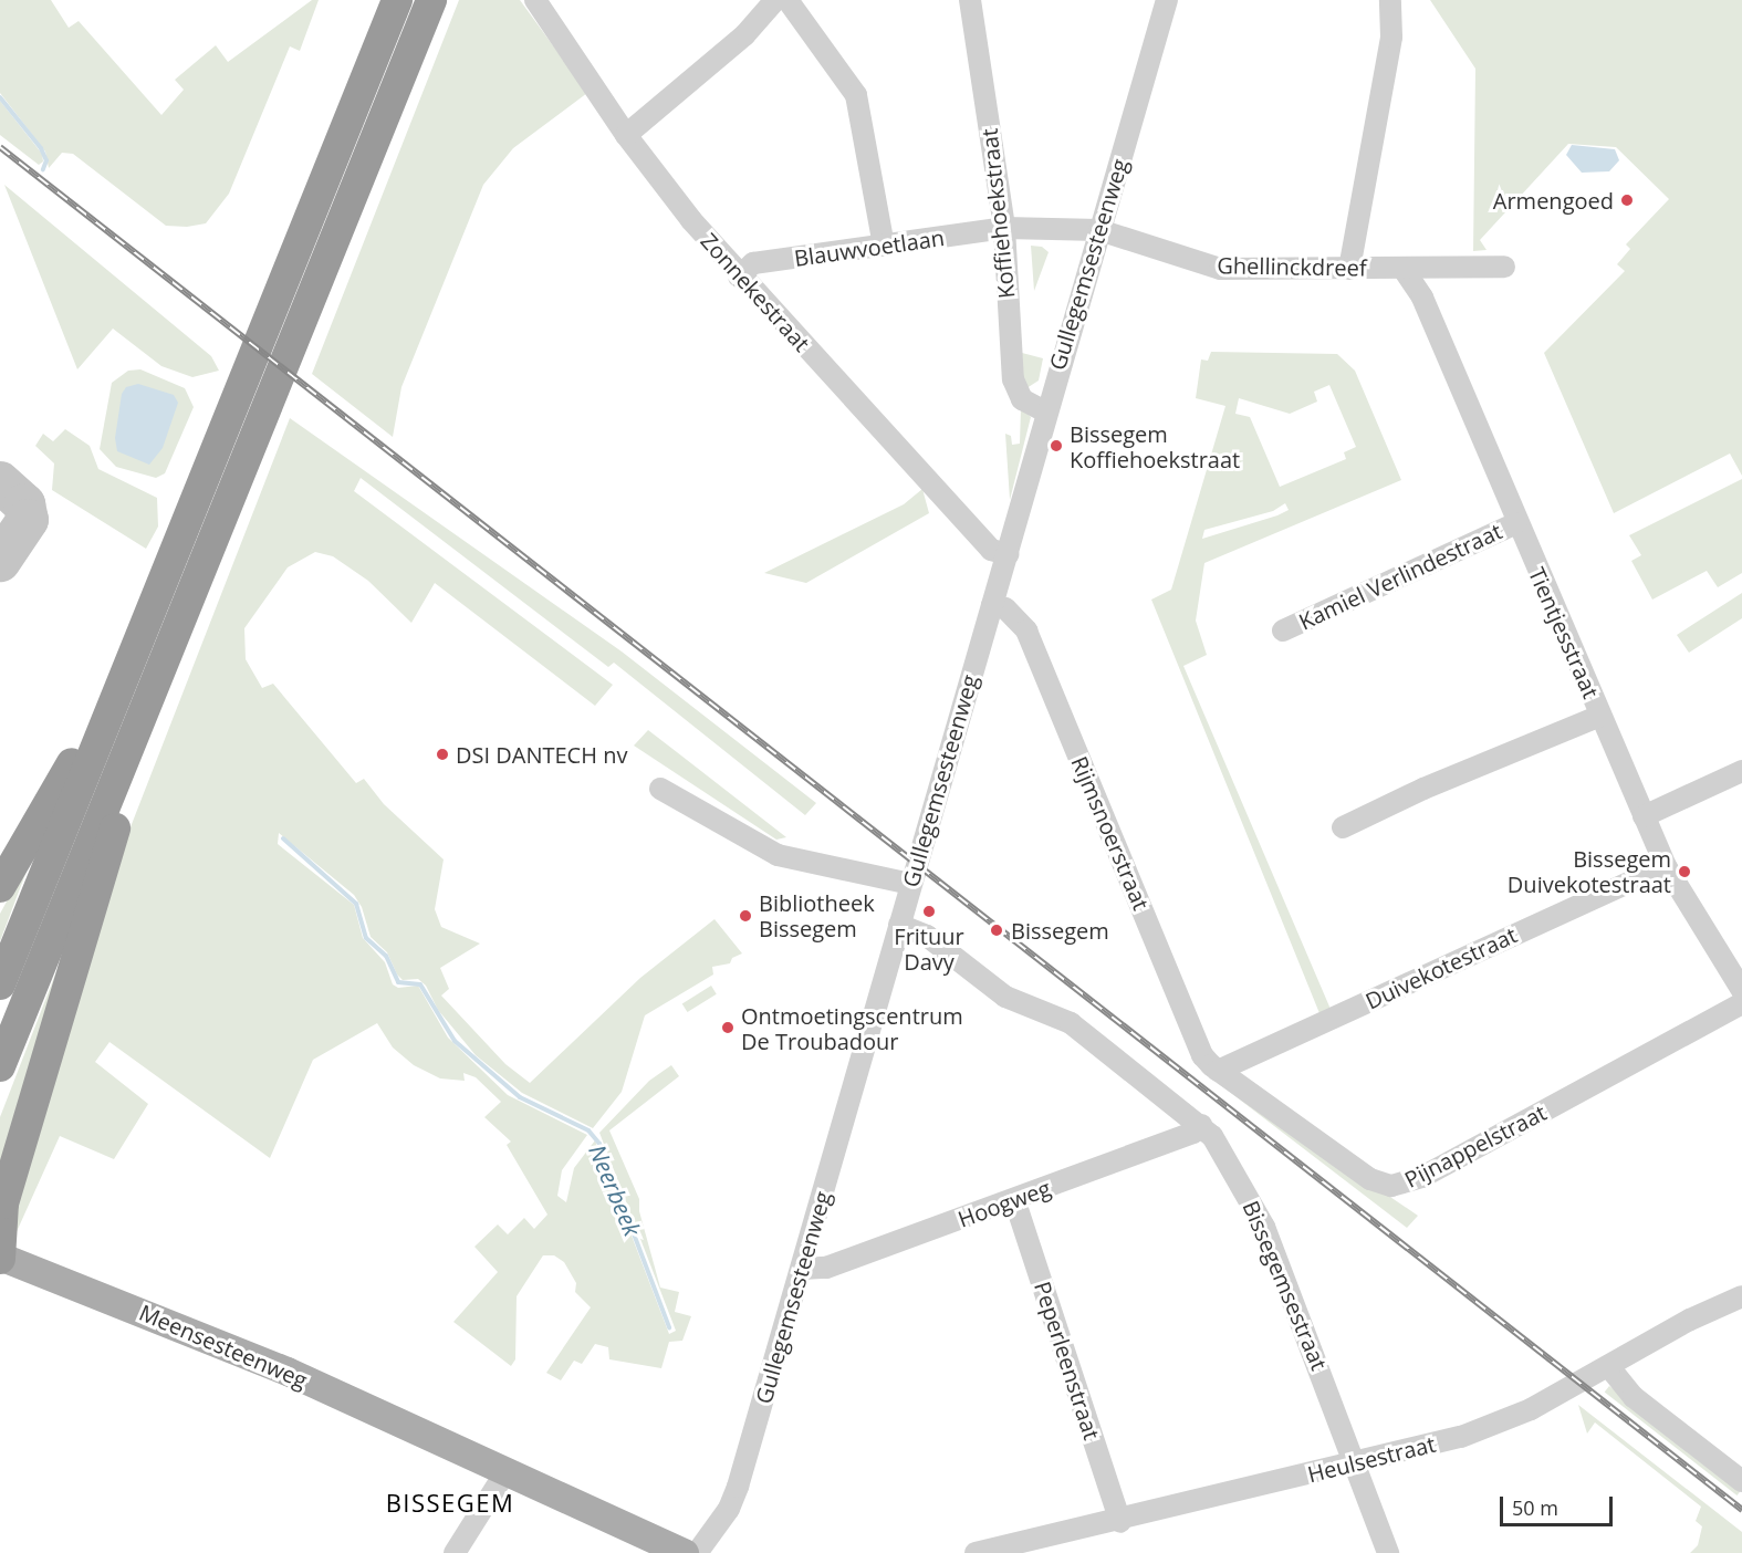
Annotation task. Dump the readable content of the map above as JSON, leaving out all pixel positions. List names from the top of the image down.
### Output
{
  "streets": {
    "main road": ["Meensesteenweg"],
    "street": [
      "Koffiehoekstraat",
      "Blauwvoetlaan",
      "Gullegemsesteenweg",
      "Ghellinckdreef",
      "Zonnekestraat",
      "Kamiel Verlindestraat",
      "Tientjesstraat",
      "Rijmsnoerstraat",
      "Duivekotestraat",
      "Pijnappelstraat",
      "Hoogweg",
      "Bissegemsestraat",
      "Peperleenstraat",
      "Heulsestraat"
    ]
  },
  "crossings": [
    ["Koffiehoekstraat", "Blauwvoetlaan"],
    ["Koffiehoekstraat", "Gullegemsesteenweg"],
    ["Koffiehoekstraat", "Ghellinckdreef"],
    ["Blauwvoetlaan", "Ghellinckdreef"],
    ["Blauwvoetlaan", "Zonnekestraat"],
    ["Gullegemsesteenweg", "Ghellinckdreef"],
    ["Gullegemsesteenweg", "Zonnekestraat"],
    ["Gullegemsesteenweg", "Rijmsnoerstraat"],
    ["Gullegemsesteenweg", "Hoogweg"],
    ["Gullegemsesteenweg", "Bissegemsestraat"],
    ["Ghellinckdreef", "Tientjesstraat"],
    ["Kamiel Verlindestraat", "Tientjesstraat"],
    ["Tientjesstraat", "Duivekotestraat"],
    ["Rijmsnoerstraat", "Duivekotestraat"],
    ["Rijmsnoerstraat", "Pijnappelstraat"],
    ["Duivekotestraat", "Pijnappelstraat"],
    ["Hoogweg", "Bissegemsestraat"],
    ["Hoogweg", "Peperleenstraat"],
    ["Bissegemsestraat", "Heulsestraat"],
    ["Peperleenstraat", "Heulsestraat"]
  ],
  "districts": ["BISSEGEM"],
  "water": ["Neerbeek"],
  "places": [
    "Armengoed",
    "Bissegem Koffiehoekstraat",
    "DSI DANTECH nv",
    "Bissegem Duivekotestraat",
    "Frituur Davy",
    "Bibliotheek Bissegem",
    "Bissegem",
    "Ontmoetingscentrum De Troubadour"
  ],
  "scale_bar": "50 m"
}
